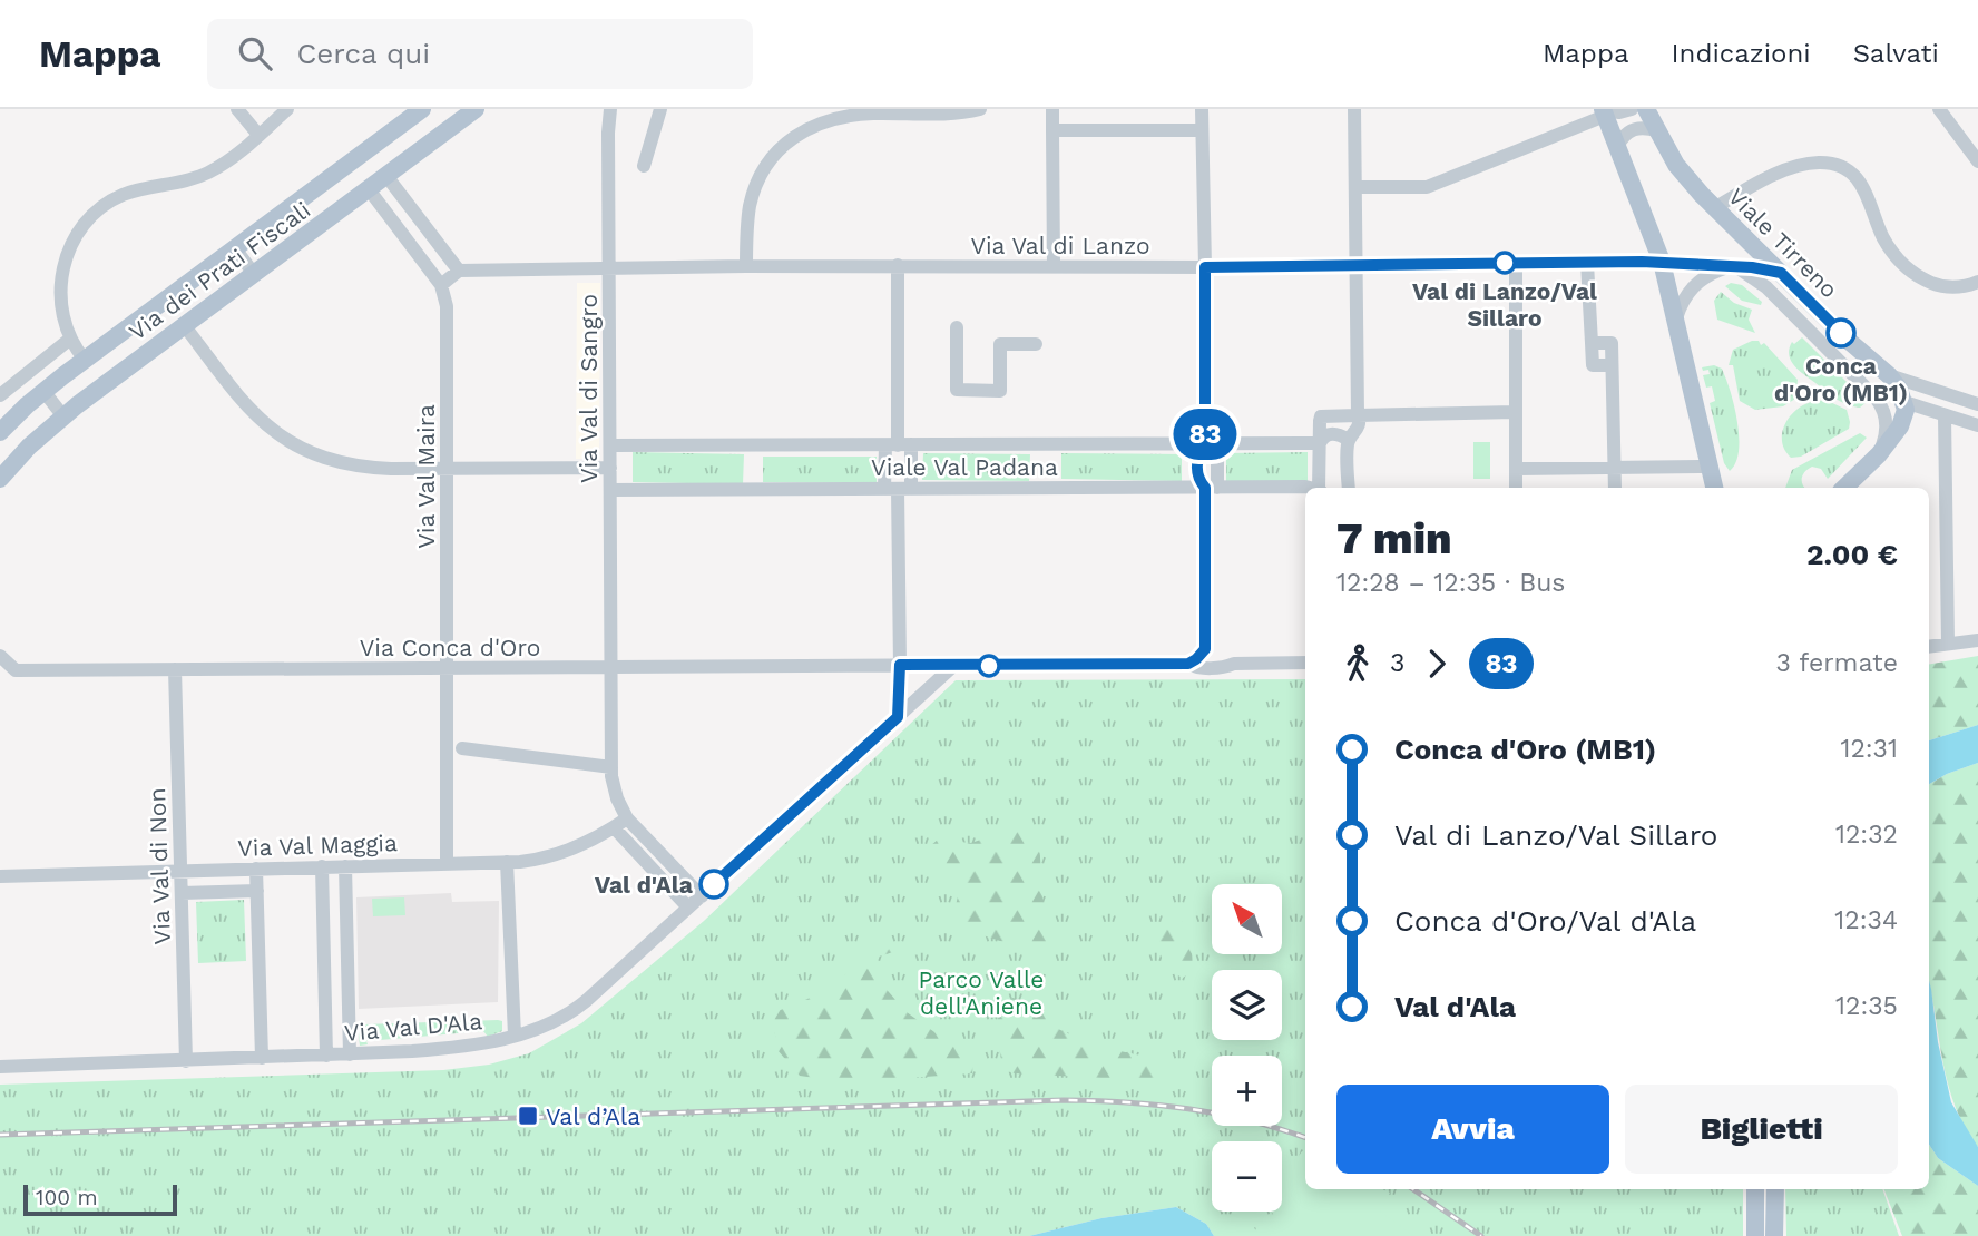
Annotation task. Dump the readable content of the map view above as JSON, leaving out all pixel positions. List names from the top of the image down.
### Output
{
  "streets": {
    "main road": ["Viale Tirreno", "Via dei Prati Fiscali"],
    "street": [
      "Via Val di Lanzo",
      "Via Val di Sangro",
      "Viale Val Padana",
      "Via Val Maira",
      "Via Conca d'Oro",
      "Via Val Maggia",
      "Via Val di Non",
      "Via Val D'Ala"
    ]
  },
  "crossings": [
    ["Viale Tirreno", "Via Val di Lanzo"],
    ["Via Val di Lanzo", "Via Val di Sangro"],
    ["Via dei Prati Fiscali", "Via Val Maira"],
    ["Via Val di Sangro", "Viale Val Padana"],
    ["Via Val di Sangro", "Via Conca d'Oro"],
    ["Via Val di Sangro", "Via Val Maggia"],
    ["Via Val Maira", "Via Conca d'Oro"],
    ["Via Val Maira", "Via Val Maggia"],
    ["Via Conca d'Oro", "Via Val di Non"],
    ["Via Conca d'Oro", "Via Val D'Ala"],
    ["Via Val Maggia", "Via Val di Non"],
    ["Via Val di Non", "Via Val D'Ala"]
  ],
  "parks": ["Parco Valle dell'Aniene"],
  "places": {
    "other": ["Val di Lanzo/Val Sillaro", "Conca d'Oro (MB1)", "Val d'Ala"],
    "transit": ["Val d’Ala"]
  },
  "lines": ["bus line 83"],
  "scale_bar": "100 m",
  "north": "top left",
  "page": {
    "header": "Mappa",
    "search": "Cerca qui",
    "nav": ["Mappa", "Indicazioni", "Salvati"],
    "on_map": "83",
    "heading": ["7 min", "12:28 – 12:35 · Bus", "2.00 €"],
    "legs": ["3", "83", "3 fermate"],
    "list": [
      {
        "name": "Conca d'Oro (MB1)",
        "value": "12:31"
      },
      {
        "name": "Val di Lanzo/Val Sillaro",
        "value": "12:32"
      },
      {
        "name": "Conca d'Oro/Val d'Ala",
        "value": "12:34"
      },
      {
        "name": "Val d'Ala",
        "value": "12:35"
      }
    ],
    "map_buttons": ["+", "−"],
    "buttons": ["Avvia", "Biglietti"],
    "scale": "100 m"
  }
}
